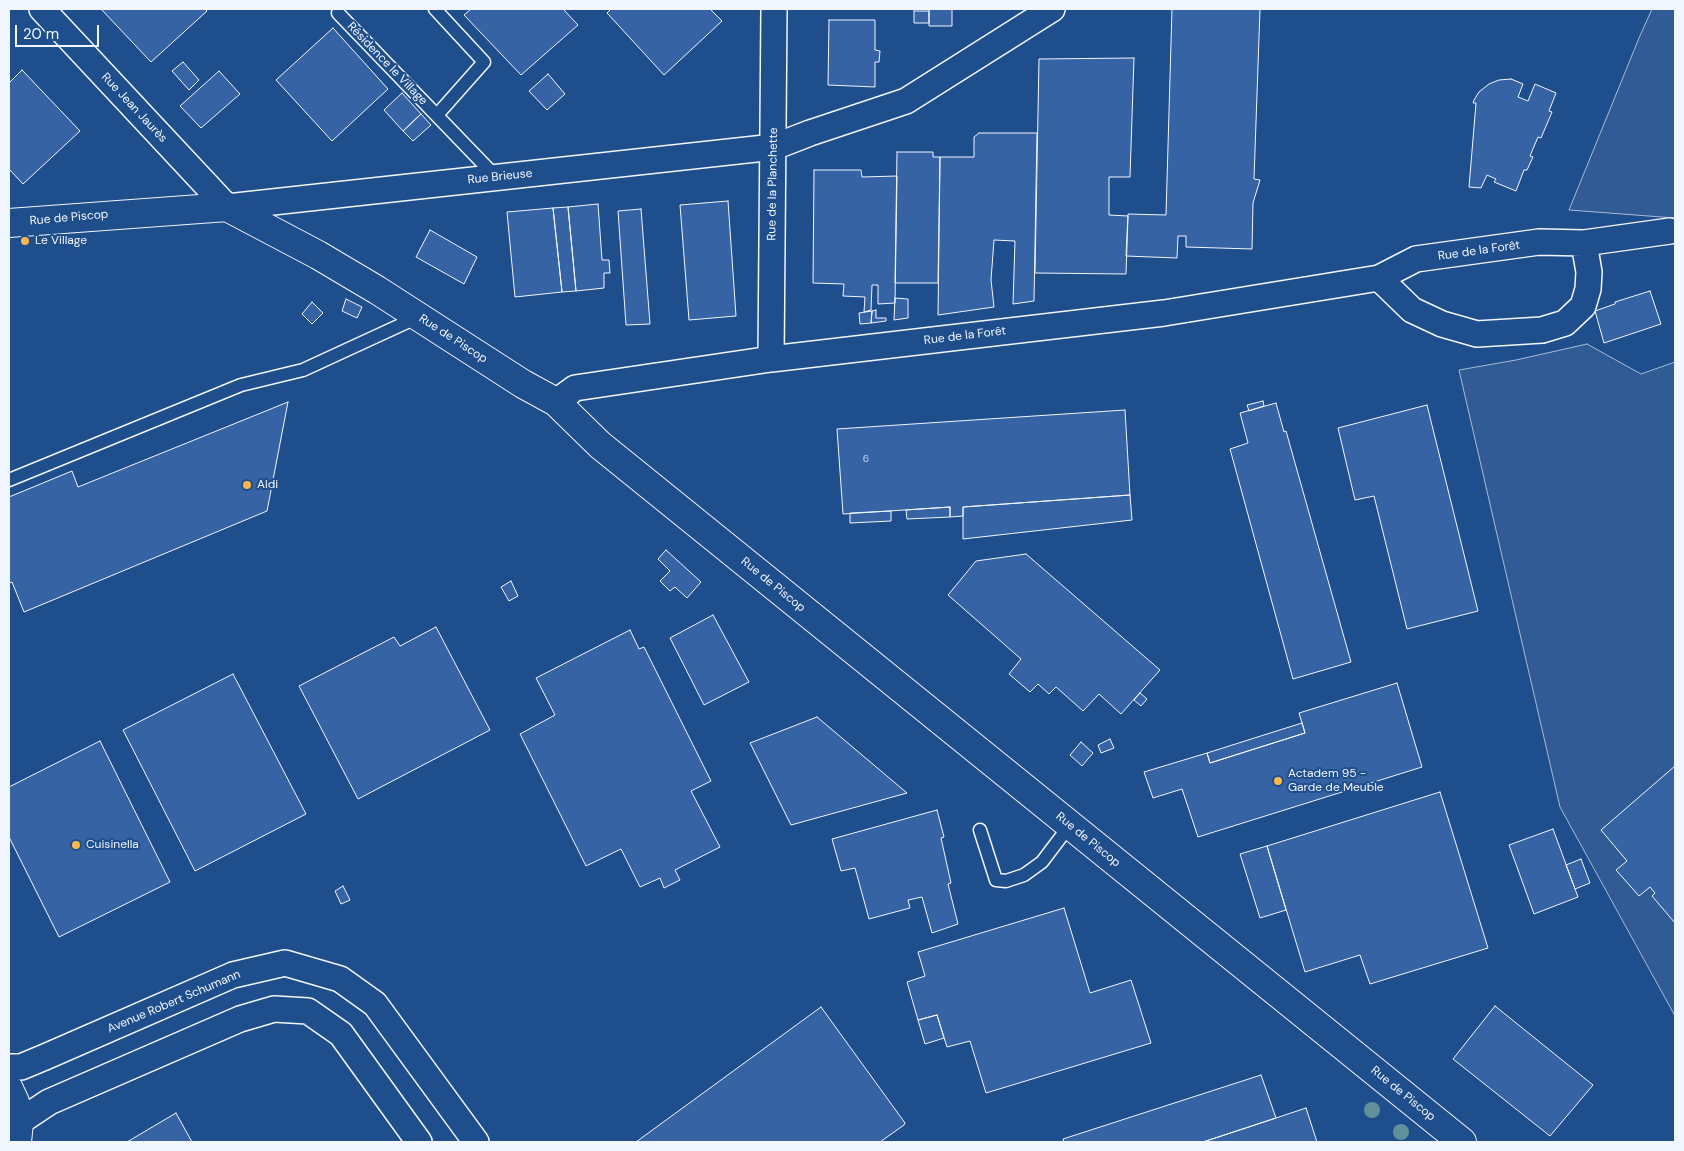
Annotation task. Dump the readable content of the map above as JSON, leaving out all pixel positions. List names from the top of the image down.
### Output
{
  "streets": {
    "street": [
      "Rue Jean Jaurès",
      "Rue Brieuse",
      "Rue de la Planchette",
      "Rue de Piscop",
      "Rue de la Forêt",
      "Avenue Robert Schumann"
    ],
    "lane": ["Résidence le Village"]
  },
  "crossings": [
    ["Résidence le Village", "Rue Brieuse"],
    ["Rue Jean Jaurès", "Rue Brieuse"],
    ["Rue Jean Jaurès", "Rue de Piscop"],
    ["Rue Brieuse", "Rue de la Planchette"],
    ["Rue Brieuse", "Rue de Piscop"],
    ["Rue de la Planchette", "Rue de la Forêt"],
    ["Rue de Piscop", "Rue de la Forêt"]
  ],
  "places": [
    "Le Village",
    "Aldi",
    "Actadem 95 - Garde de Meuble",
    "Cuisinella"
  ],
  "house_numbers": ["6"],
  "scale_bar": "20 m"
}
